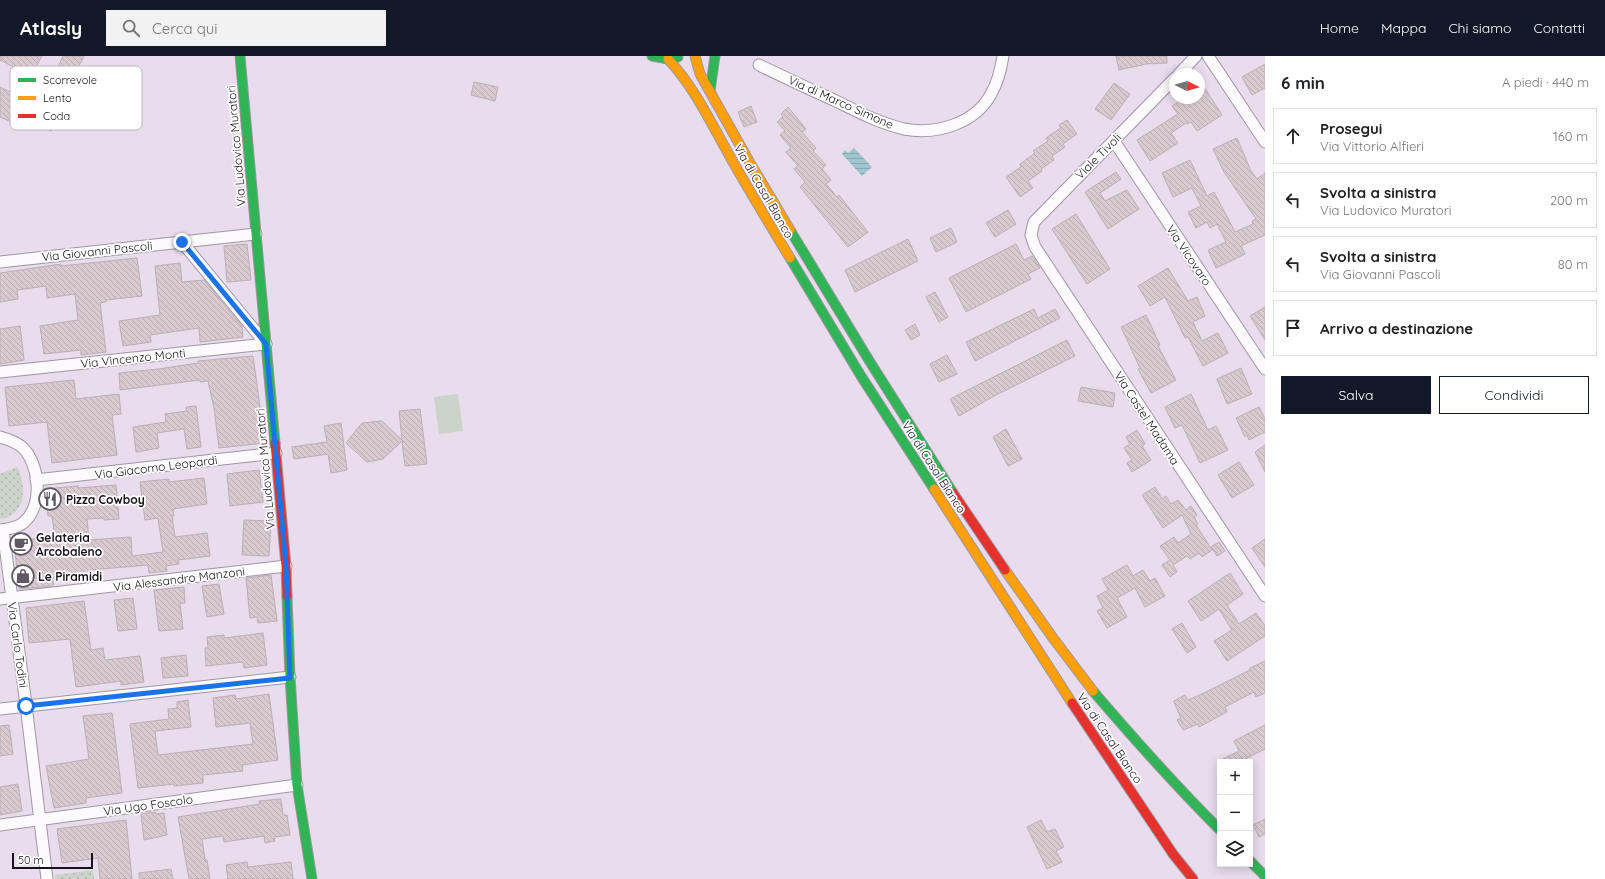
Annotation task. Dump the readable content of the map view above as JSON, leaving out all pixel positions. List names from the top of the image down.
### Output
{
  "streets": {
    "main road": ["Via Ludovico Muratori", "Via di Casal Bianco"],
    "street": [
      "Via di Marco Simone",
      "Viale Tivoli",
      "Via Giovanni Pascoli",
      "Via Vicovaro",
      "Via Vincenzo Monti",
      "Via Castel Madama",
      "Via Giacomo Leopardi",
      "Via Alessandro Manzoni",
      "Via Carlo Todini",
      "Via Ugo Foscolo"
    ]
  },
  "crossings": [
    ["Via Ludovico Muratori", "Via Giovanni Pascoli"],
    ["Via Ludovico Muratori", "Via Vincenzo Monti"],
    ["Via Ludovico Muratori", "Via Giacomo Leopardi"],
    ["Via Ludovico Muratori", "Via Alessandro Manzoni"],
    ["Via Ludovico Muratori", "Via Ugo Foscolo"],
    ["Viale Tivoli", "Via Vicovaro"],
    ["Viale Tivoli", "Via Castel Madama"],
    ["Via Alessandro Manzoni", "Via Carlo Todini"],
    ["Via Carlo Todini", "Via Ugo Foscolo"]
  ],
  "places": {
    "restaurant": ["Pizza Cowboy"],
    "cafe": ["Gelateria Arcobaleno"],
    "shop": ["Le Piramidi"]
  },
  "legend": ["Scorrevole", "Lento", "Coda"],
  "scale_bar": "50 m",
  "north": "right",
  "page": {
    "header": "Atlasly",
    "search": "Cerca qui",
    "nav": [
      "Home",
      "Mappa",
      "Chi siamo",
      "Contatti"
    ],
    "heading": ["6 min", "A piedi · 440 m"],
    "list": [
      ["Prosegui", "Via Vittorio Alfieri", "160 m"],
      ["Svolta a sinistra", "Via Ludovico Muratori", "200 m"],
      ["Svolta a sinistra", "Via Giovanni Pascoli", "80 m"],
      "Arrivo a destinazione"
    ],
    "buttons": ["Salva", "Condividi"],
    "map_buttons": ["+", "−"],
    "scale": "50 m"
  }
}
